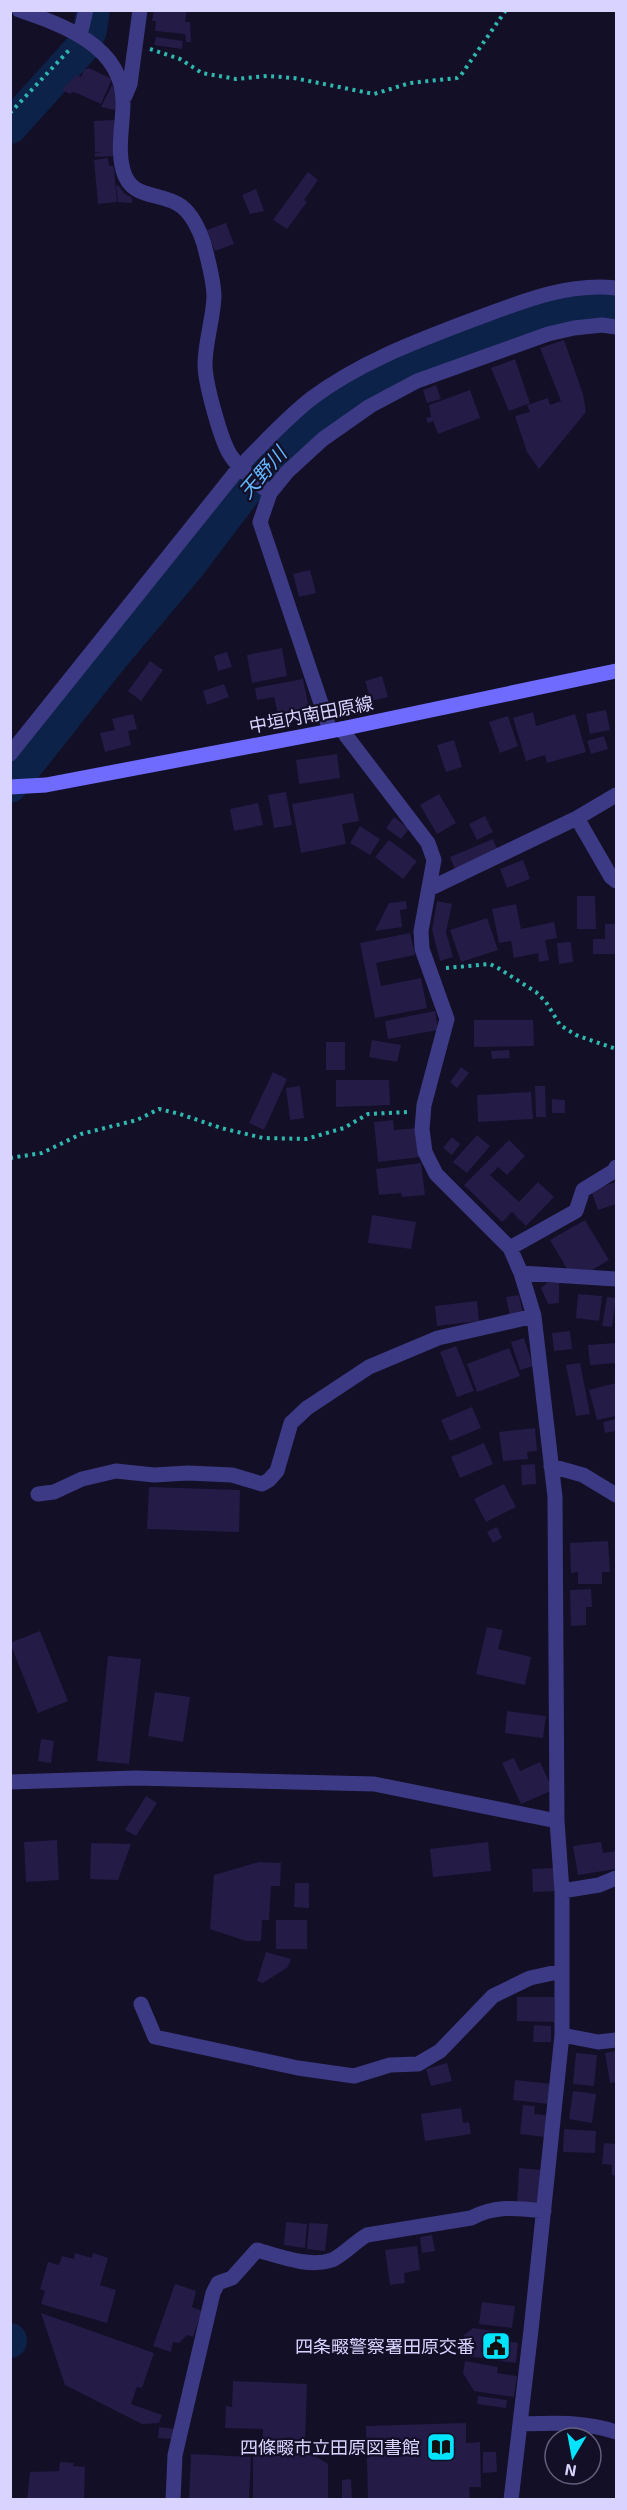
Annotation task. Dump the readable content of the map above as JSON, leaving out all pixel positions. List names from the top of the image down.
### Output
{
  "streets": {
    "main road": ["中垣内南田原線"]
  },
  "water": ["天野川"],
  "places": {
    "public building": ["四条畷警察署田原交番"],
    "library": ["四條畷市立田原図書館"]
  },
  "north": "bottom"
}
